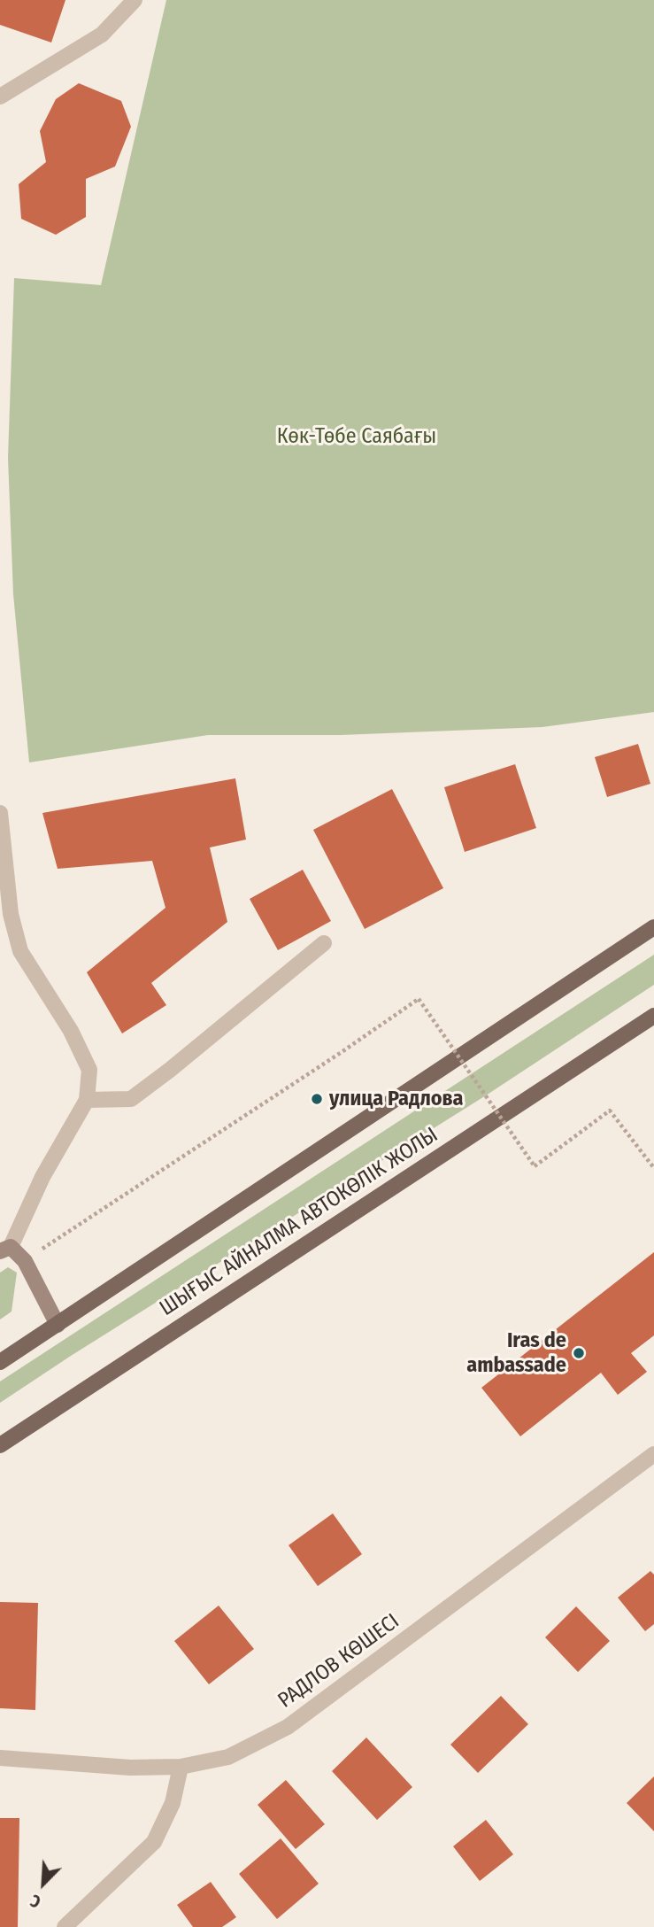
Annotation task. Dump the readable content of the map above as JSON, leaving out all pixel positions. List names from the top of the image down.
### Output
{
  "streets": {
    "main road": ["ШЫҒЫС АЙНАЛМА АВТОКӨЛІК ЖОЛЫ"],
    "street": ["РАДЛОВ КӨШЕСІ"]
  },
  "parks": ["Көк-Төбе Саябағы"],
  "places": ["улица Радлова", "Iras de ambassade"],
  "north": "bottom left"
}
